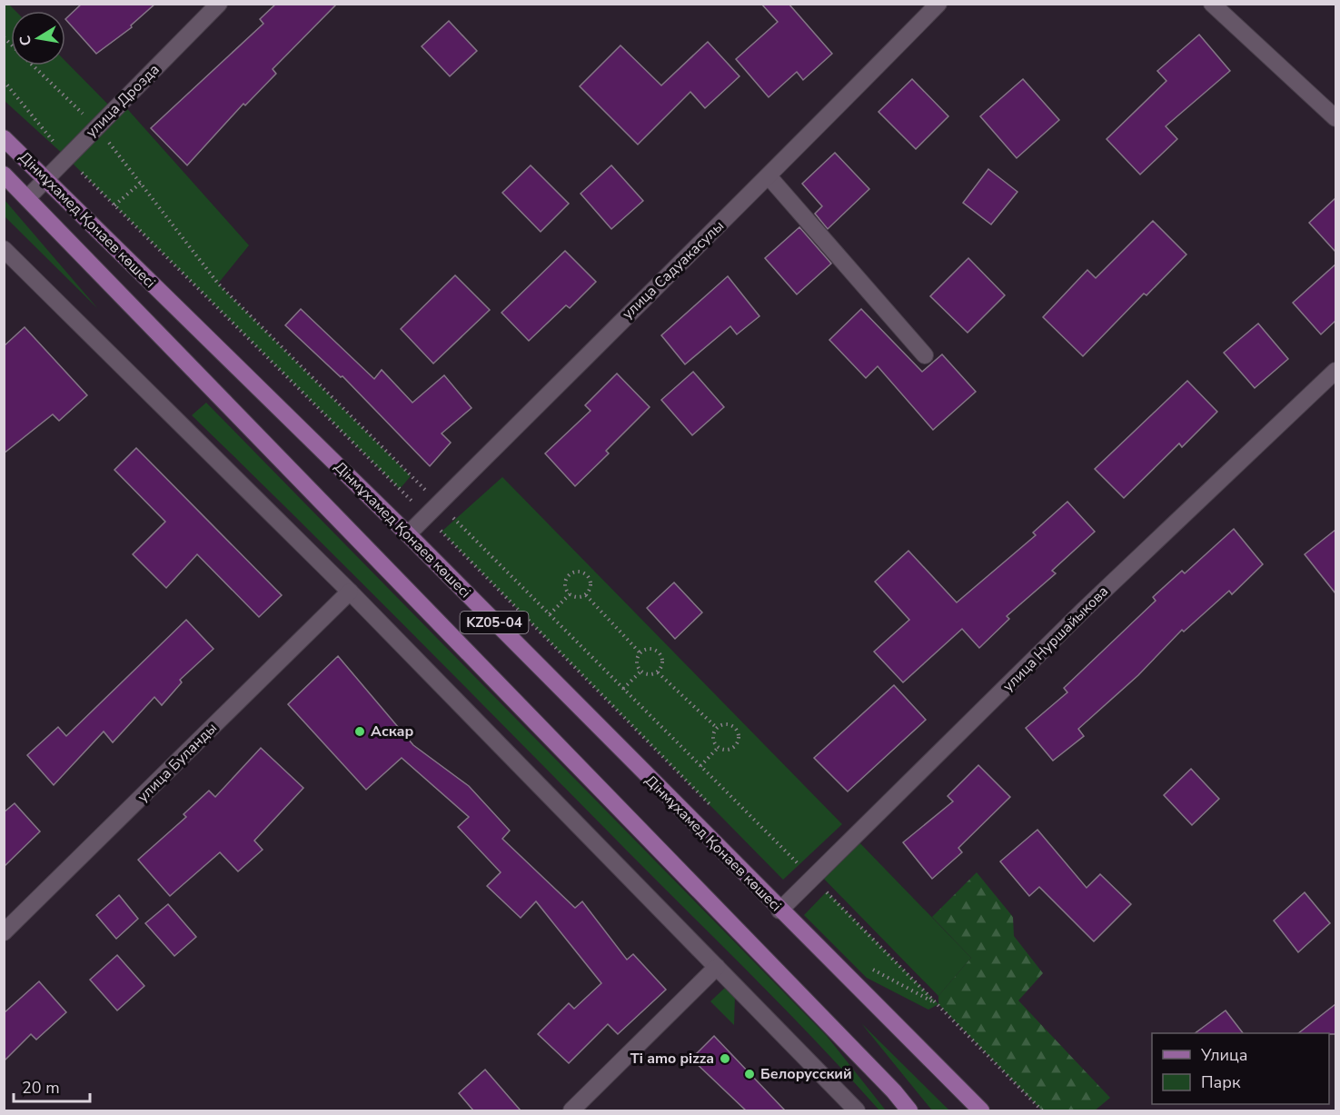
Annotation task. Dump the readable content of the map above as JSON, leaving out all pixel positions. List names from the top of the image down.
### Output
{
  "streets": {
    "main road": ["Дінмұхамед Қонаев көшесі", "KZ05-04"],
    "street": [
      "улица Дрозда",
      "улица Садуакасулы",
      "улица Нуршайыкова",
      "улица Буланды"
    ]
  },
  "crossings": [
    ["улица Дрозда", "Дінмұхамед Қонаев көшесі"],
    ["Дінмұхамед Қонаев көшесі", "улица Садуакасулы"],
    ["Дінмұхамед Қонаев көшесі", "улица Нуршайыкова"]
  ],
  "places": ["Аскар", "Ti amo pizza", "Белорусский"],
  "legend": ["Улица", "Парк"],
  "scale_bar": "20 m",
  "north": "left"
}
